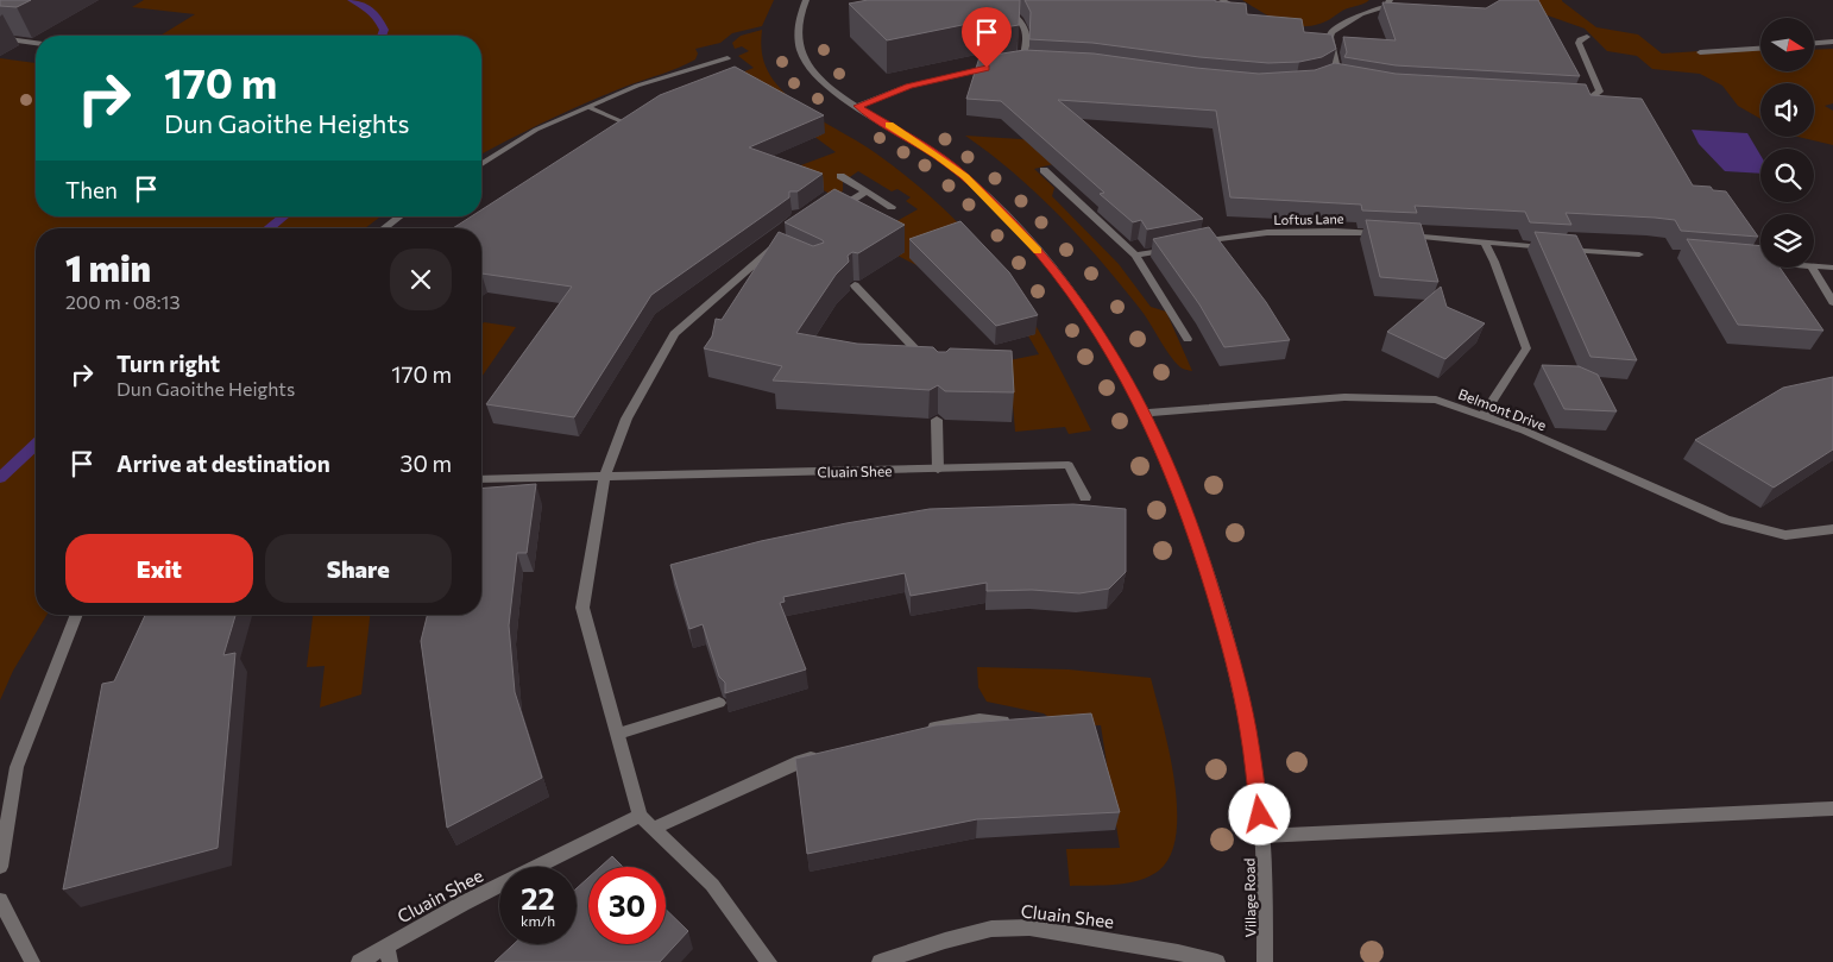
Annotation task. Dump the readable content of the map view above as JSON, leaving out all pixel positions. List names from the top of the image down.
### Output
{
  "streets": {
    "street": [
      "Loftus Lane",
      "Belmont Drive",
      "Cluain Shee",
      "Village Road"
    ]
  },
  "crossings": [
    ["Belmont Drive", "Village Road"]
  ],
  "north": "right",
  "page": {
    "turn": ["170 m", "Dun Gaoithe Heights"],
    "then": "Then",
    "heading": ["1 min", "200 m · 08:13"],
    "list": [
      {
        "name": "Turn right",
        "note": "Dun Gaoithe Heights",
        "value": "170 m"
      },
      {
        "name": "Arrive at destination",
        "value": "30 m"
      }
    ],
    "buttons": ["Exit", "Share"],
    "speed": "22 km/h",
    "limit": "30"
  }
}
